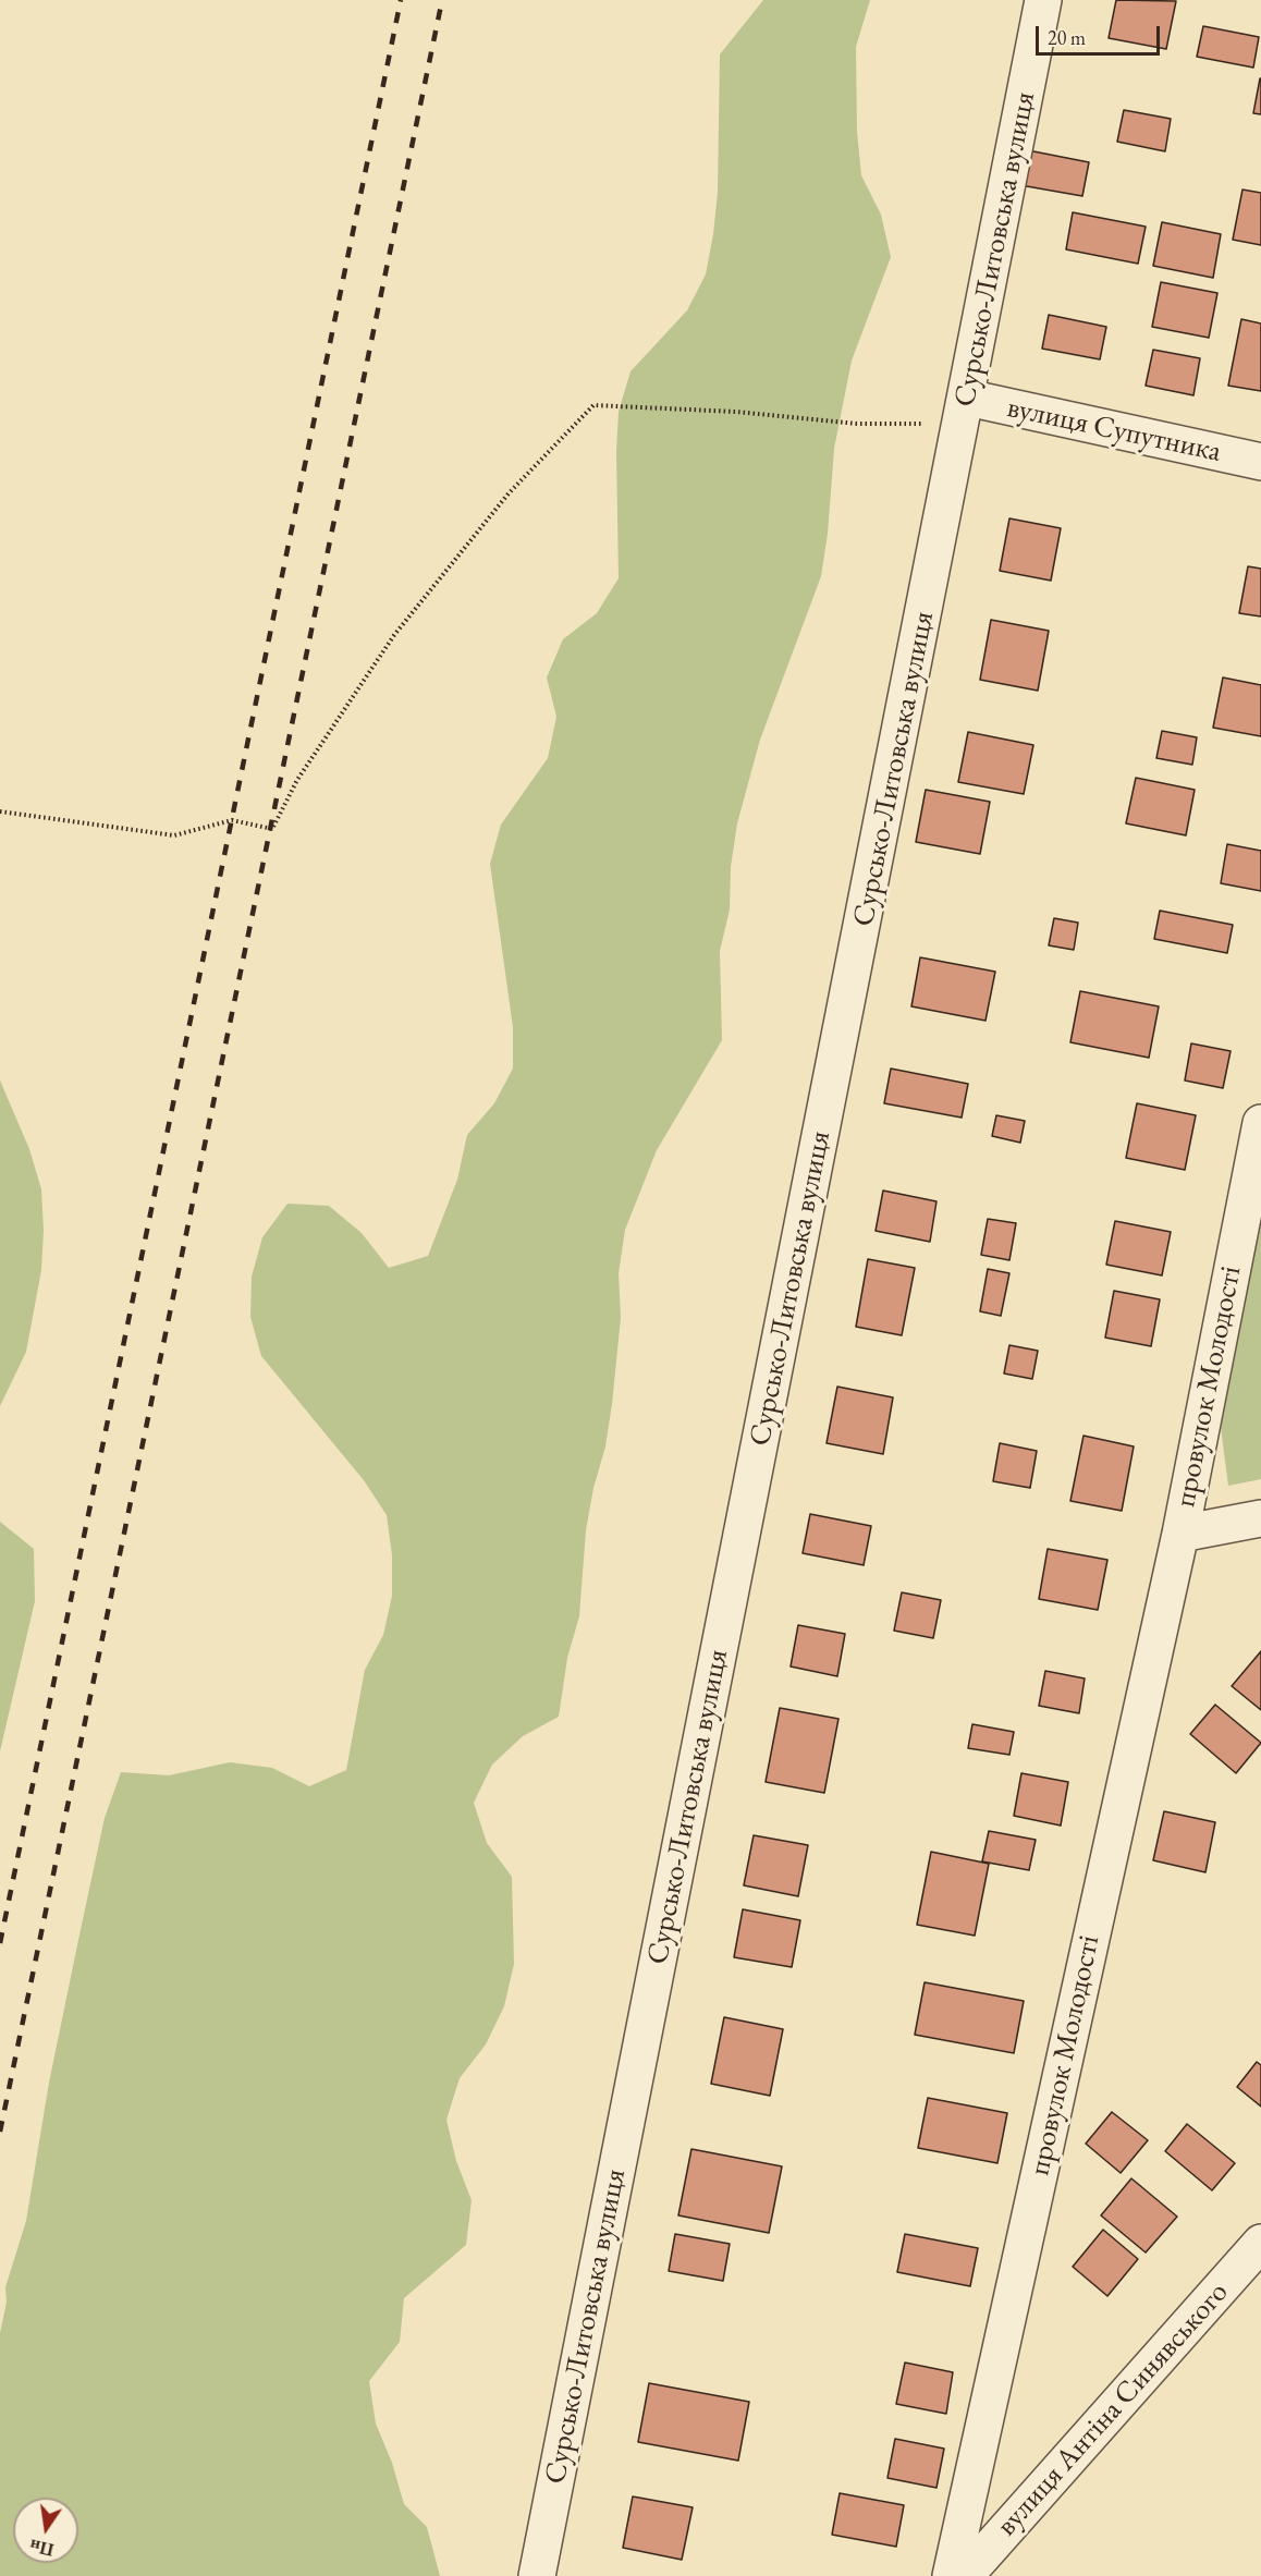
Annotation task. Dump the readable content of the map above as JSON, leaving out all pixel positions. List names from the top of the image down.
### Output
{
  "streets": {
    "street": [
      "Сурсько-Литовська вулиця",
      "вулиця Супутника",
      "провулок Молодості",
      "вулиця Антіна Синявського"
    ]
  },
  "crossings": [
    ["Сурсько-Литовська вулиця", "вулиця Супутника"]
  ],
  "scale_bar": "20 m",
  "north": "bottom"
}
